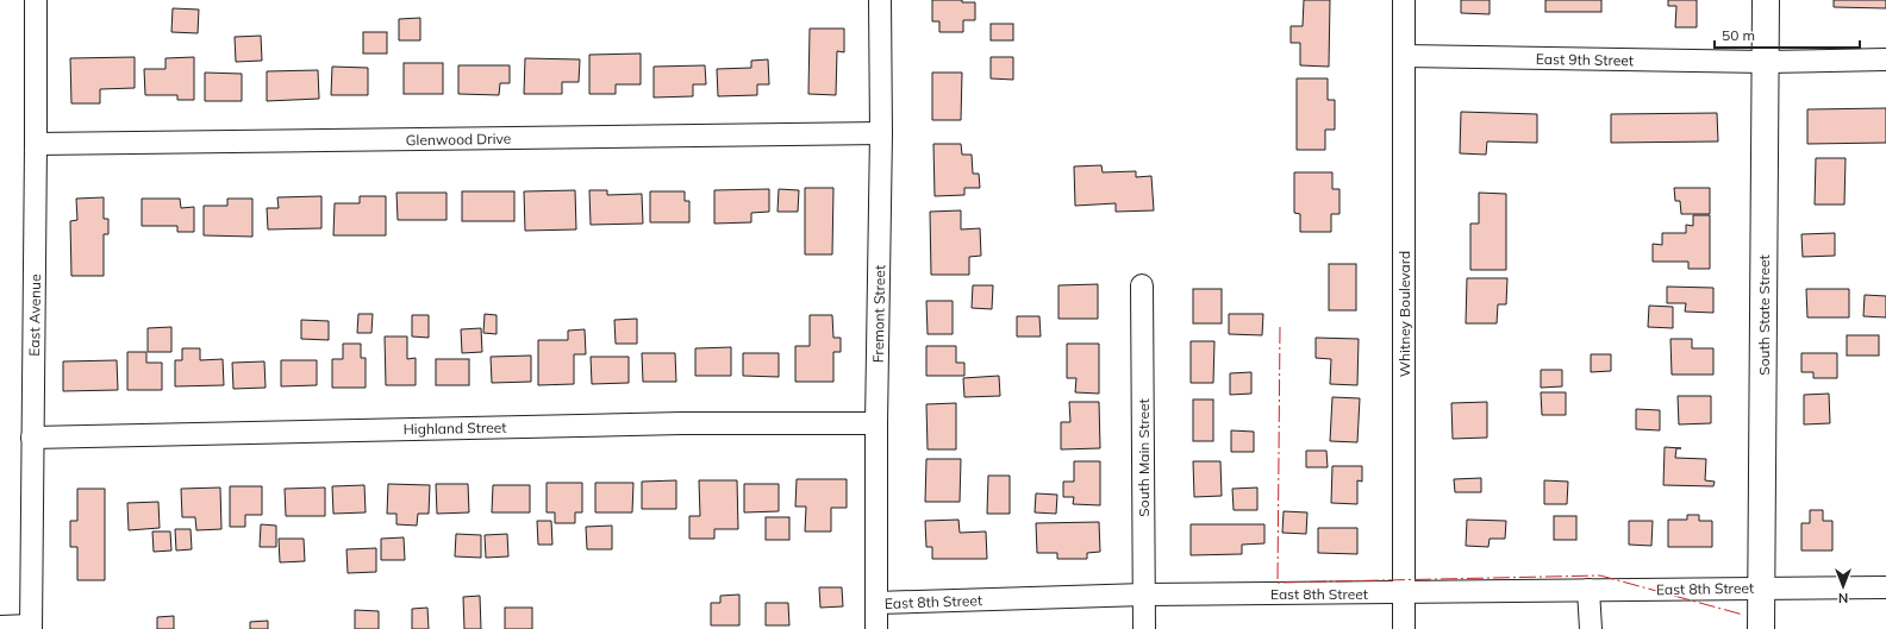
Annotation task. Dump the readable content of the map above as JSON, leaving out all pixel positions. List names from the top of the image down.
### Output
{
  "streets": {
    "main road": ["South State Street"],
    "street": [
      "East 9th Street",
      "Glenwood Drive",
      "Fremont Street",
      "Whitney Boulevard",
      "East Avenue",
      "Highland Street",
      "South Main Street",
      "East 8th Street"
    ]
  },
  "crossings": [
    ["East 9th Street", "Whitney Boulevard"],
    ["East 9th Street", "South State Street"],
    ["Glenwood Drive", "Fremont Street"],
    ["Glenwood Drive", "East Avenue"],
    ["Fremont Street", "Highland Street"],
    ["Fremont Street", "East 8th Street"],
    ["Whitney Boulevard", "East 8th Street"],
    ["East Avenue", "Highland Street"],
    ["South State Street", "East 8th Street"],
    ["South Main Street", "East 8th Street"]
  ],
  "scale_bar": "50 m",
  "north": "bottom"
}
